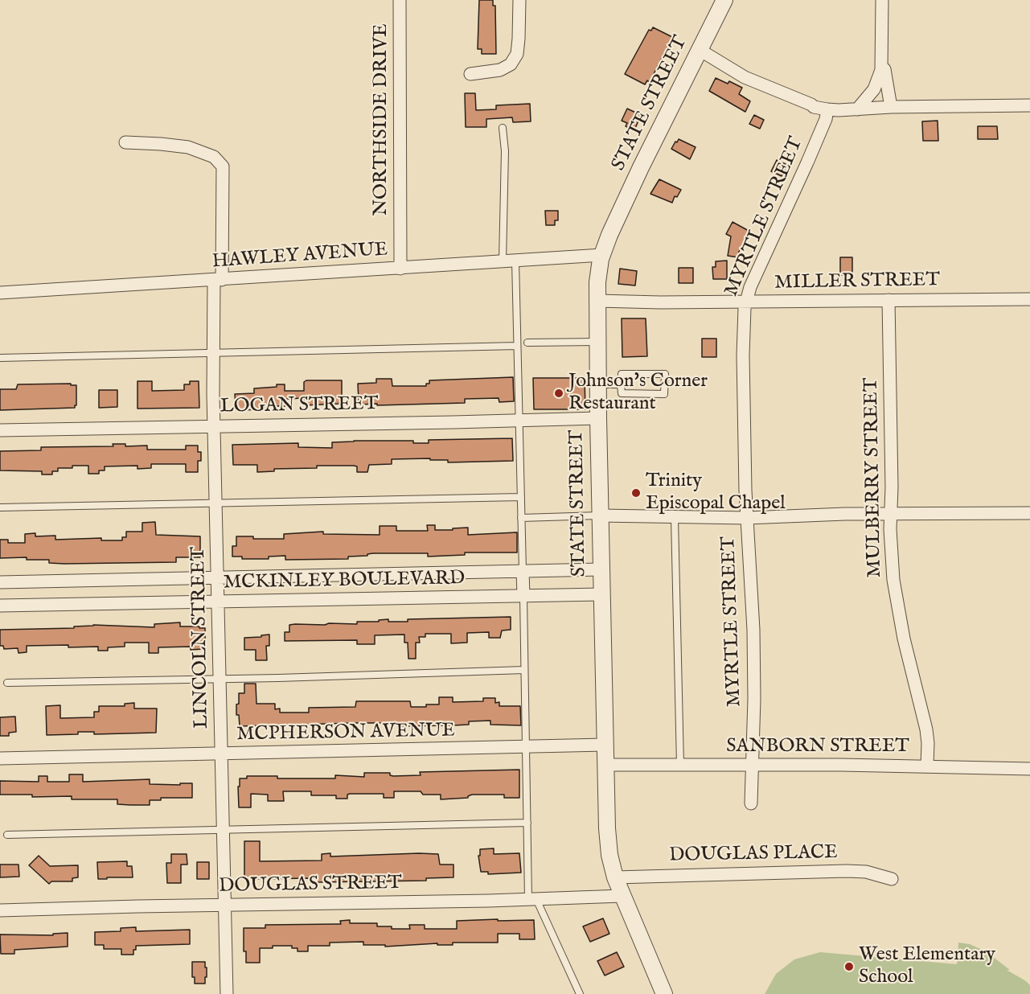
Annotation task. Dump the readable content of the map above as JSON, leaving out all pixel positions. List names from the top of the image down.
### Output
{
  "streets": {
    "street": [
      "STATE STREET",
      "NORTHSIDE DRIVE",
      "MYRTLE STREET",
      "HAWLEY AVENUE",
      "MILLER STREET",
      "LOGAN STREET",
      "MULBERRY STREET",
      "MCKINLEY BOULEVARD",
      "LINCOLN STREET",
      "MCPHERSON AVENUE",
      "SANBORN STREET",
      "DOUGLAS PLACE",
      "DOUGLAS STREET"
    ]
  },
  "crossings": [
    ["STATE STREET", "HAWLEY AVENUE"],
    ["STATE STREET", "MILLER STREET"],
    ["STATE STREET", "LOGAN STREET"],
    ["STATE STREET", "MCKINLEY BOULEVARD"],
    ["STATE STREET", "MCPHERSON AVENUE"],
    ["STATE STREET", "SANBORN STREET"],
    ["STATE STREET", "DOUGLAS PLACE"],
    ["STATE STREET", "DOUGLAS STREET"],
    ["NORTHSIDE DRIVE", "HAWLEY AVENUE"],
    ["MYRTLE STREET", "MILLER STREET"],
    ["MYRTLE STREET", "SANBORN STREET"],
    ["HAWLEY AVENUE", "LINCOLN STREET"],
    ["MILLER STREET", "MULBERRY STREET"],
    ["LOGAN STREET", "LINCOLN STREET"],
    ["MULBERRY STREET", "SANBORN STREET"],
    ["MCKINLEY BOULEVARD", "LINCOLN STREET"],
    ["LINCOLN STREET", "MCPHERSON AVENUE"],
    ["LINCOLN STREET", "DOUGLAS STREET"]
  ],
  "places": ["Johnson's Corner Restaurant", "Trinity Episcopal Chapel", "West Elementary School"]
}
